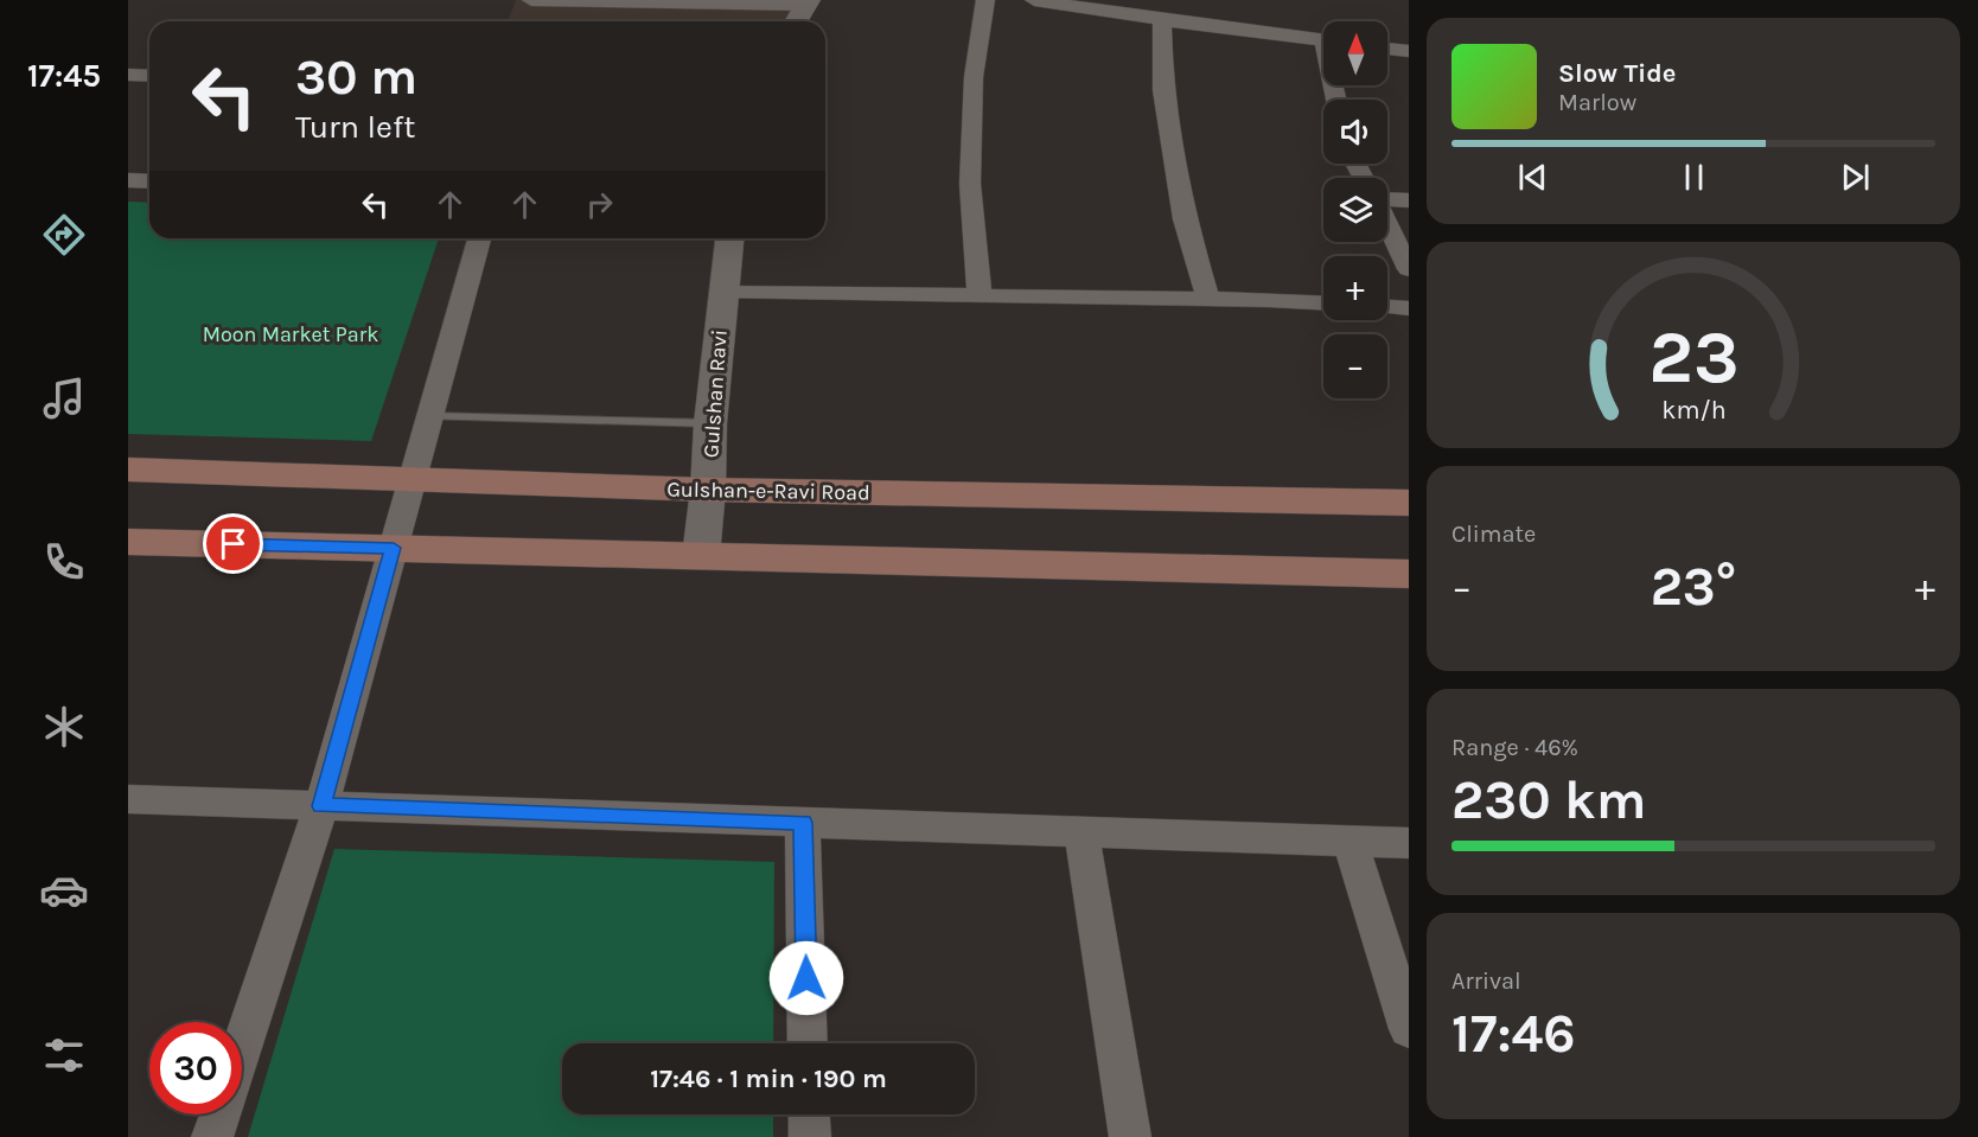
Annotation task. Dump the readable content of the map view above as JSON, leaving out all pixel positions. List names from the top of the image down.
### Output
{
  "streets": {
    "main road": ["Gulshan-e-Ravi Road"],
    "street": ["Gulshan Ravi"]
  },
  "crossings": [
    ["Gulshan Ravi", "Gulshan-e-Ravi Road"]
  ],
  "parks": ["Moon Market Park"],
  "north": "top",
  "page": {
    "tabs": "17:45",
    "map_buttons": ["+", "−"],
    "turn": ["30 m", "Turn left"],
    "song": ["Slow Tide", "Marlow"],
    "tile": [
      "Climate",
      ["Range · 46%", "230 km"],
      ["Arrival", "17:46"]
    ],
    "heat": ["−", "23°", "+"],
    "limit": "30",
    "trip": "17:46 · 1 min · 190 m",
    "gauge": ["23", "km/h"]
  }
}
